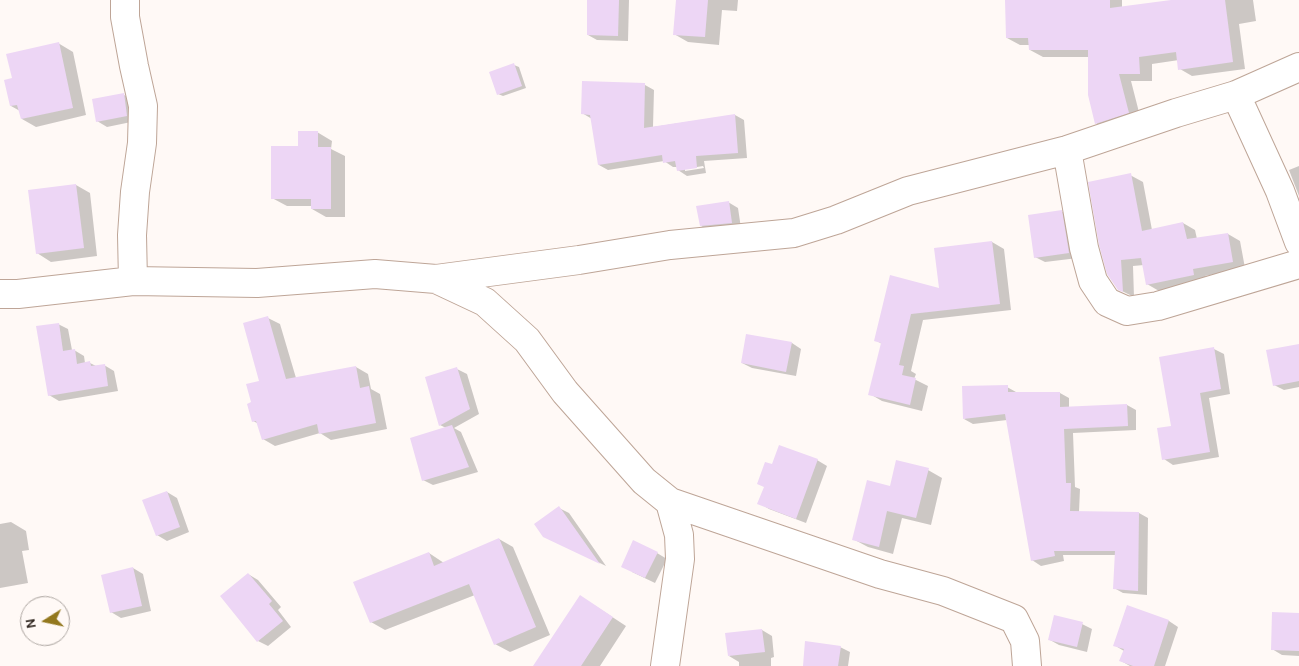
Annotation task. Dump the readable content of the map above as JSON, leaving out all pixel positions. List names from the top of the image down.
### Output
{
  "north": "left"
}
